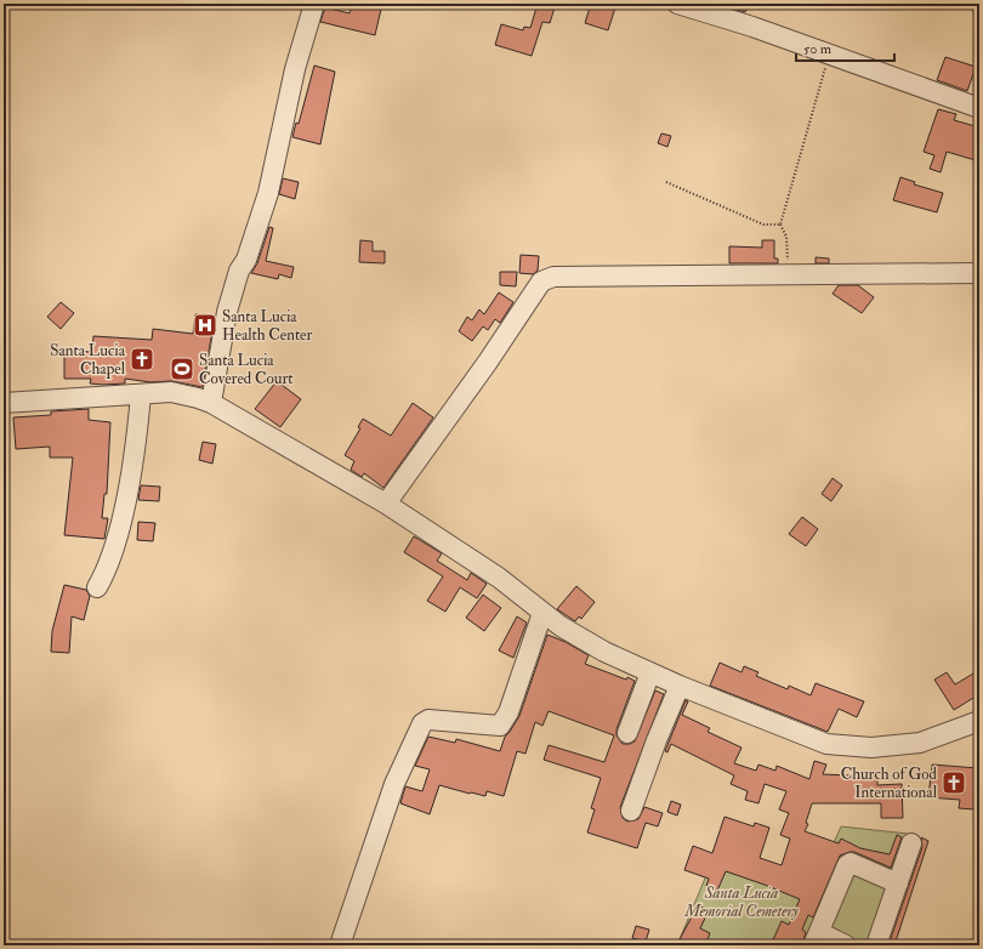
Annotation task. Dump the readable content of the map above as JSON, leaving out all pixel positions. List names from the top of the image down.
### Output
{
  "parks": ["Santa Lucia Memorial Cemetery"],
  "places": {
    "hospital": ["Santa Lucia Health Center"],
    "church": ["Santa Lucia Chapel", "Church of God International"],
    "sports": ["Santa Lucia Covered Court"]
  },
  "scale_bar": "50 m"
}
